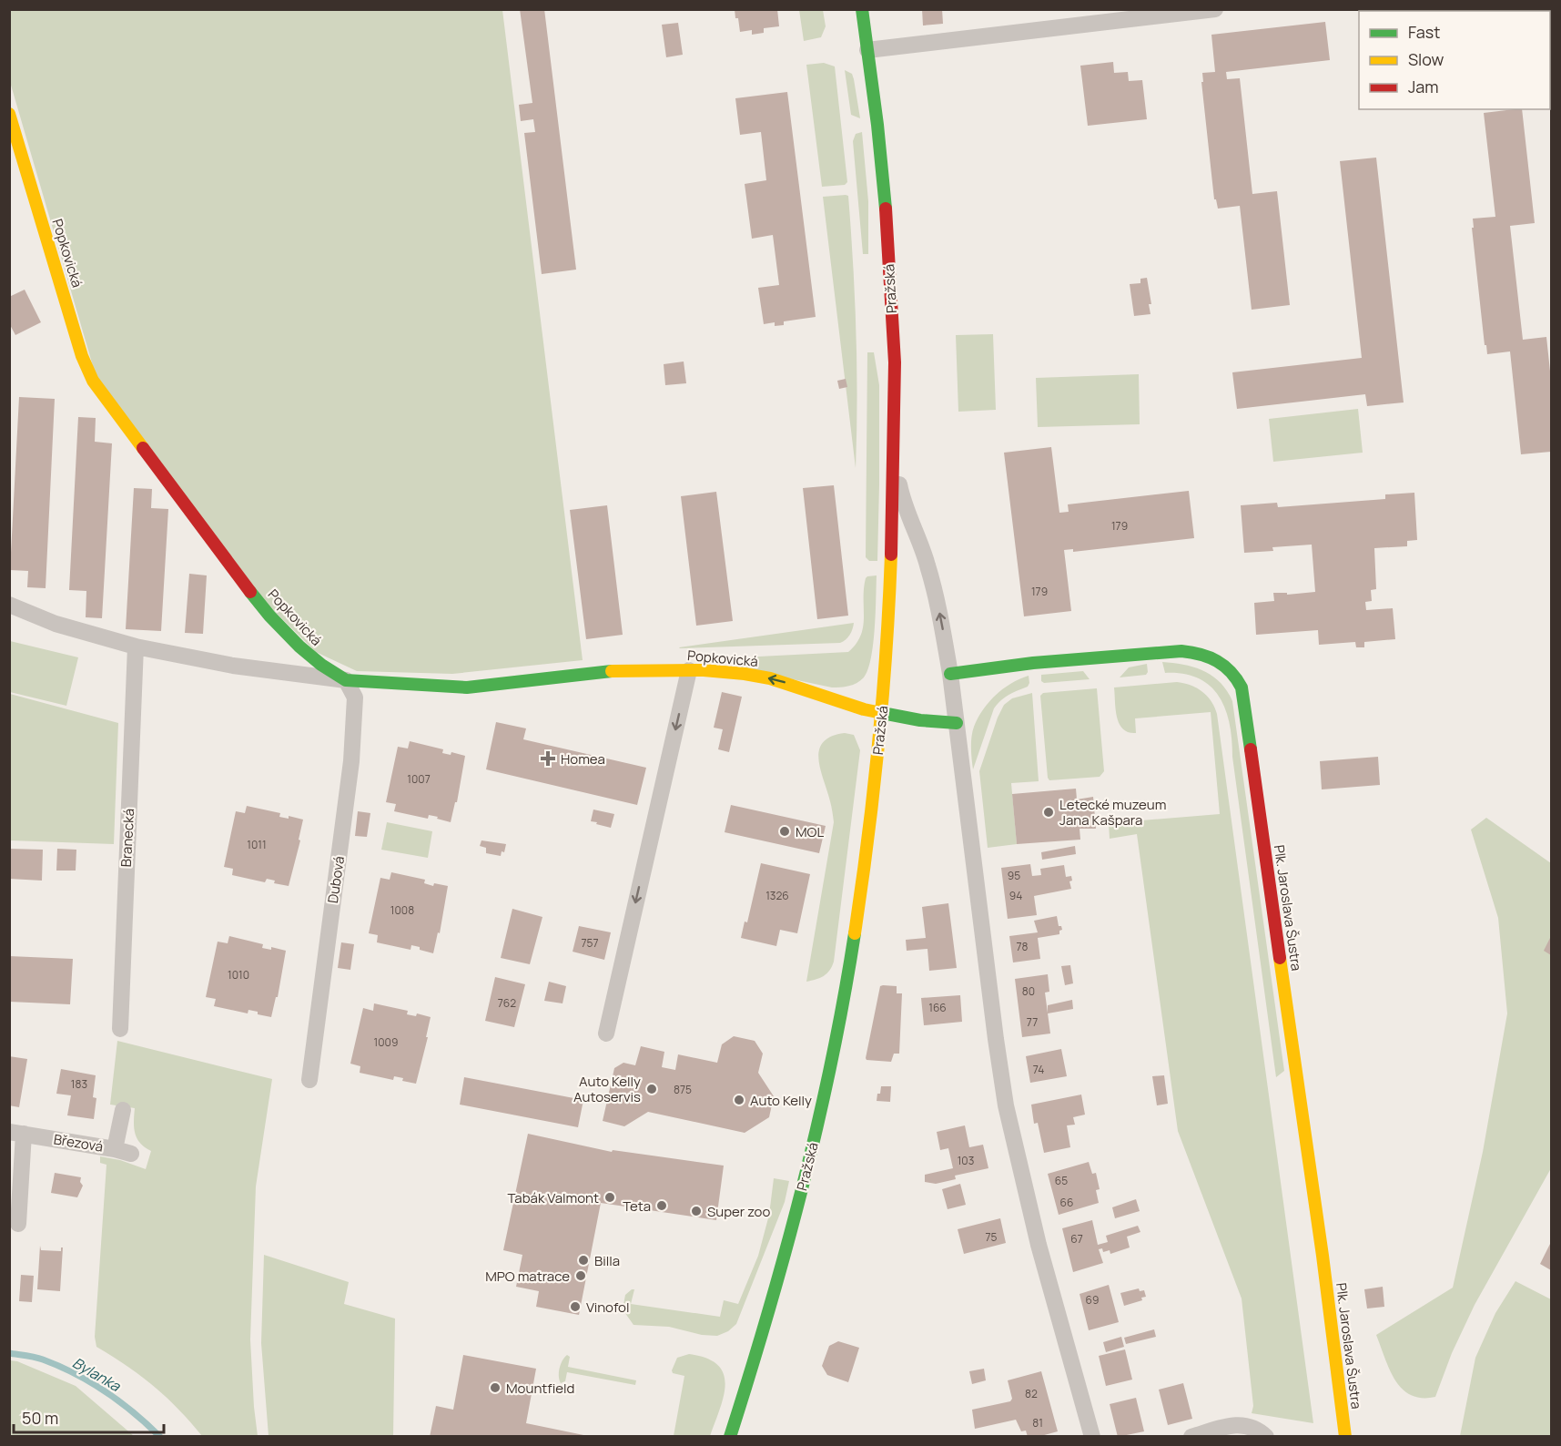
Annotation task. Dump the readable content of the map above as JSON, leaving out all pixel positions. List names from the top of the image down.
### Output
{
  "streets": {
    "street": [
      "Popkovická",
      "Pražská",
      "Branecká",
      "Dubová",
      "Plk. Jaroslava Šustra",
      "Březová"
    ]
  },
  "crossings": [
    ["Popkovická", "Pražská"],
    ["Popkovická", "Dubová"]
  ],
  "water": ["Bylanka"],
  "places": {
    "health": ["Homea"],
    "other": [
      "Letecké muzeum Jana Kašpara",
      "MOL",
      "Auto Kelly Autoservis",
      "Auto Kelly",
      "Tabák Valmont",
      "Teta",
      "Super zoo",
      "Billa",
      "MPO matrace",
      "Vinofol",
      "Mountfield"
    ]
  },
  "house_numbers": [
    "179",
    "179",
    "1007",
    "1011",
    "95",
    "1326",
    "94",
    "1008",
    "757",
    "78",
    "1010",
    "80",
    "762",
    "166",
    "77",
    "1009",
    "74",
    "183",
    "875",
    "103",
    "65",
    "66",
    "75",
    "67",
    "69",
    "82",
    "81"
  ],
  "legend": ["Fast", "Slow", "Jam"],
  "scale_bar": "50 m"
}
